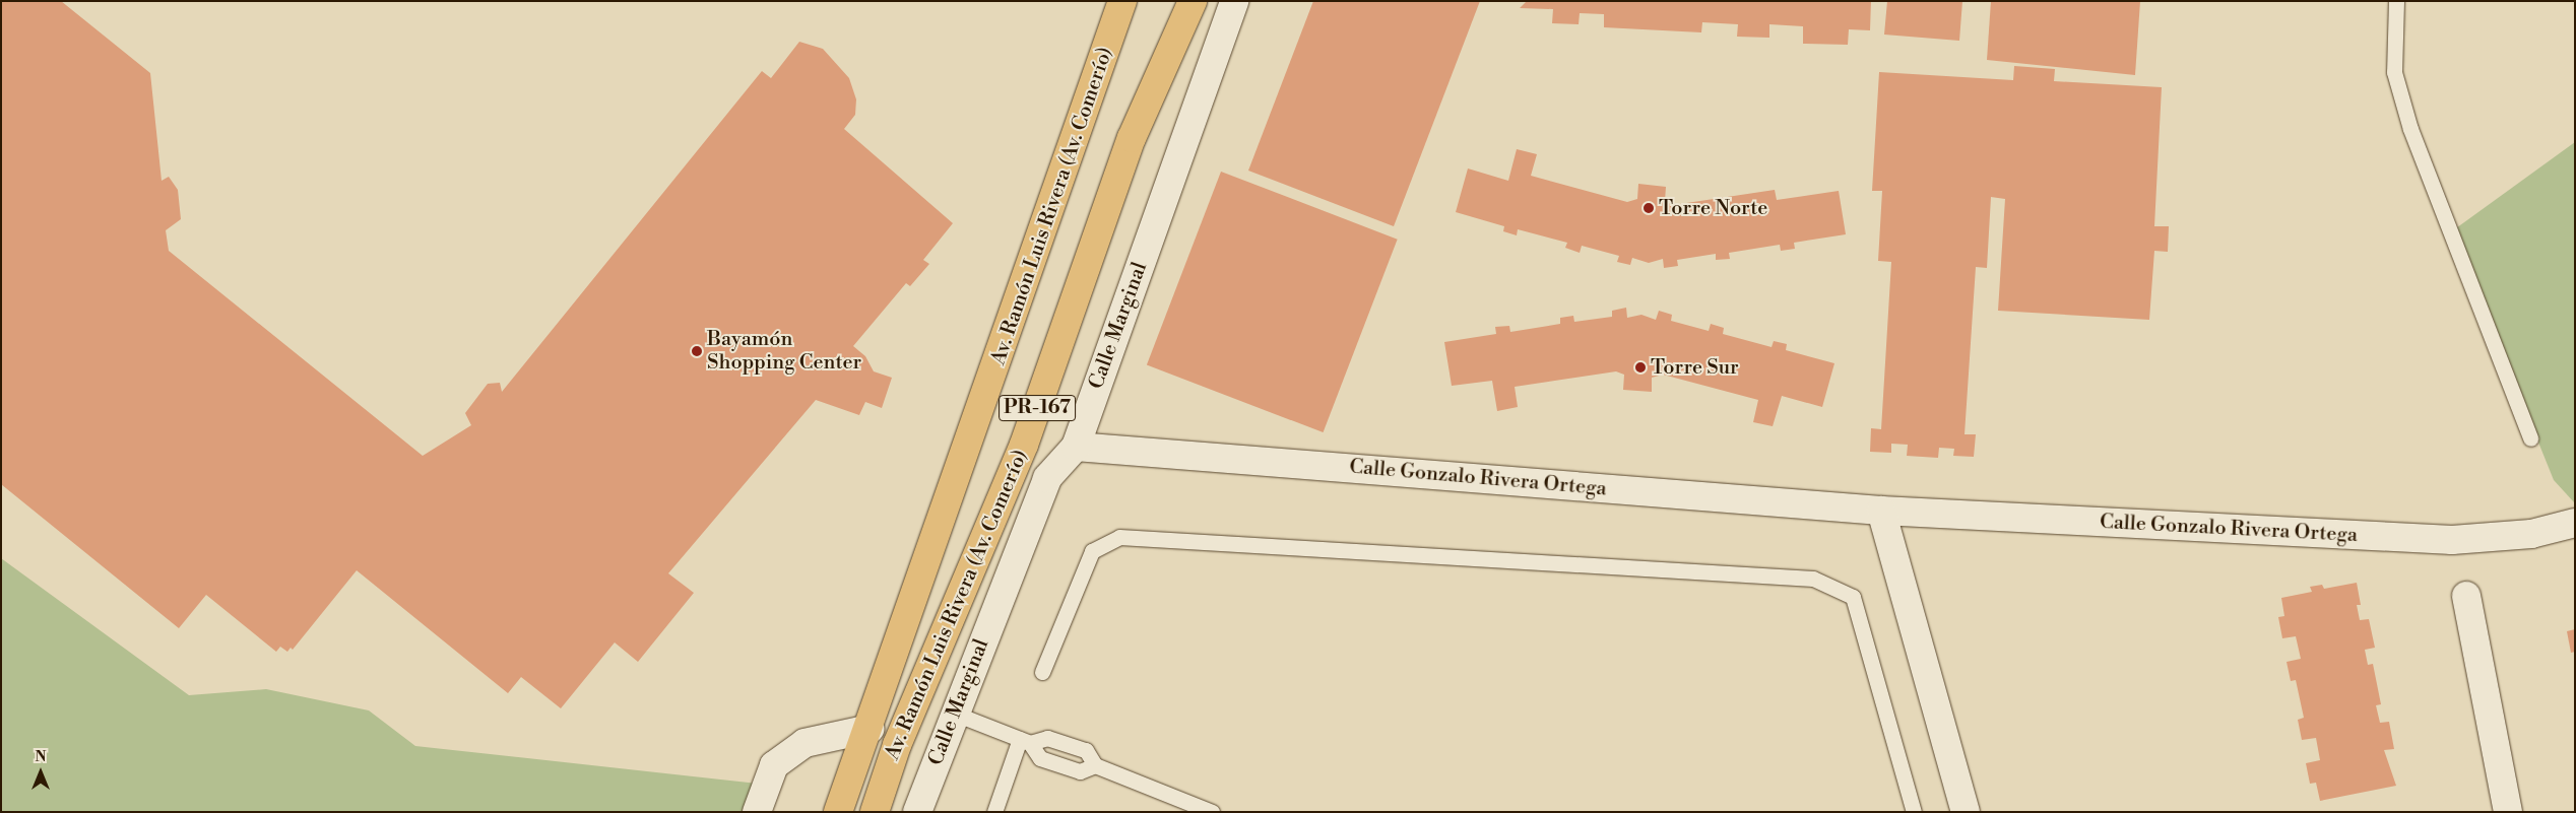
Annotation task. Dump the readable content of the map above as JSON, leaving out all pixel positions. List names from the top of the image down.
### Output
{
  "streets": {
    "main road": ["Av. Ramón Luis Rivera (Av. Comerío)", "PR-167"],
    "street": ["Calle Marginal", "Calle Gonzalo Rivera Ortega"]
  },
  "crossings": [
    ["Calle Marginal", "Calle Gonzalo Rivera Ortega"]
  ],
  "places": ["Torre Norte", "Bayamón Shopping Center", "Torre Sur"],
  "north": "top"
}
